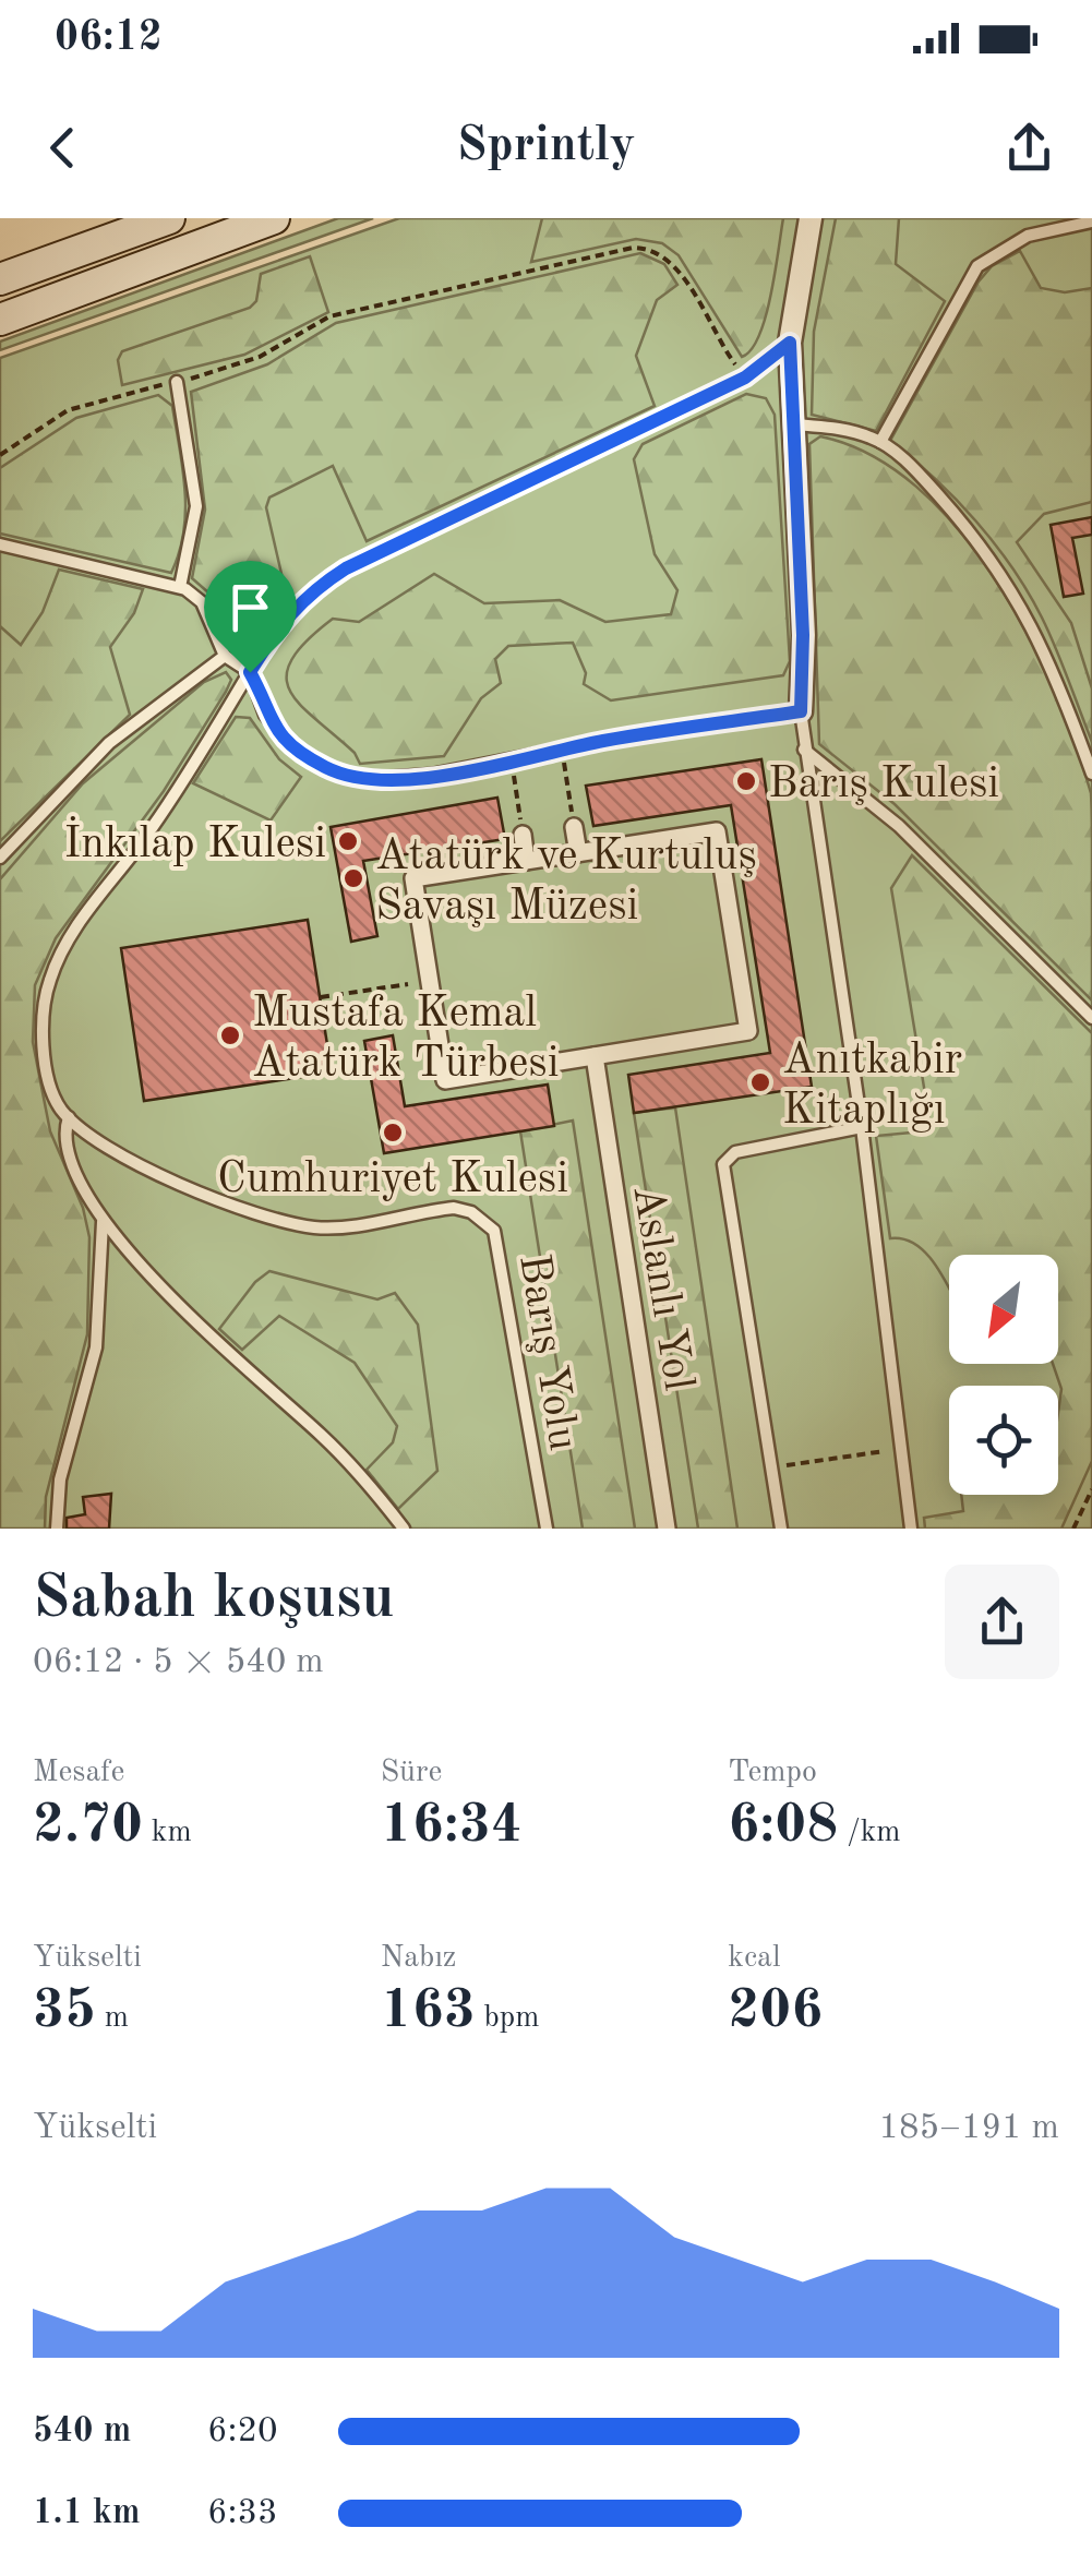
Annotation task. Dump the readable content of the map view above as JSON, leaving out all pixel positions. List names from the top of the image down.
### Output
{
  "streets": {
    "street": ["Aslanlı Yol"],
    "lane": ["Barış Yolu"]
  },
  "places": [
    "Barış Kulesi",
    "İnkılap Kulesi",
    "Atatürk ve Kurtuluş Savaşı Müzesi",
    "Mustafa Kemal Atatürk Türbesi",
    "Anıtkabir Kitaplığı",
    "Cumhuriyet Kulesi"
  ],
  "north": "bottom left",
  "page": {
    "status": "06:12",
    "header": "Sprintly",
    "heading": ["Sabah koşusu", "06:12 · 5 × 540 m"],
    "stats": [
      ["Mesafe", "2.70 km"],
      ["Süre", "16:34"],
      ["Tempo", "6:08 /km"],
      ["Yükselti", "35 m"],
      ["Nabız", "163 bpm"],
      ["kcal", "206"]
    ],
    "chart": ["Yükselti", "185–191 m"],
    "list": [
      {
        "name": "540 m",
        "note": "6:20"
      },
      {
        "name": "1.1 km",
        "note": "6:33"
      }
    ]
  }
}
